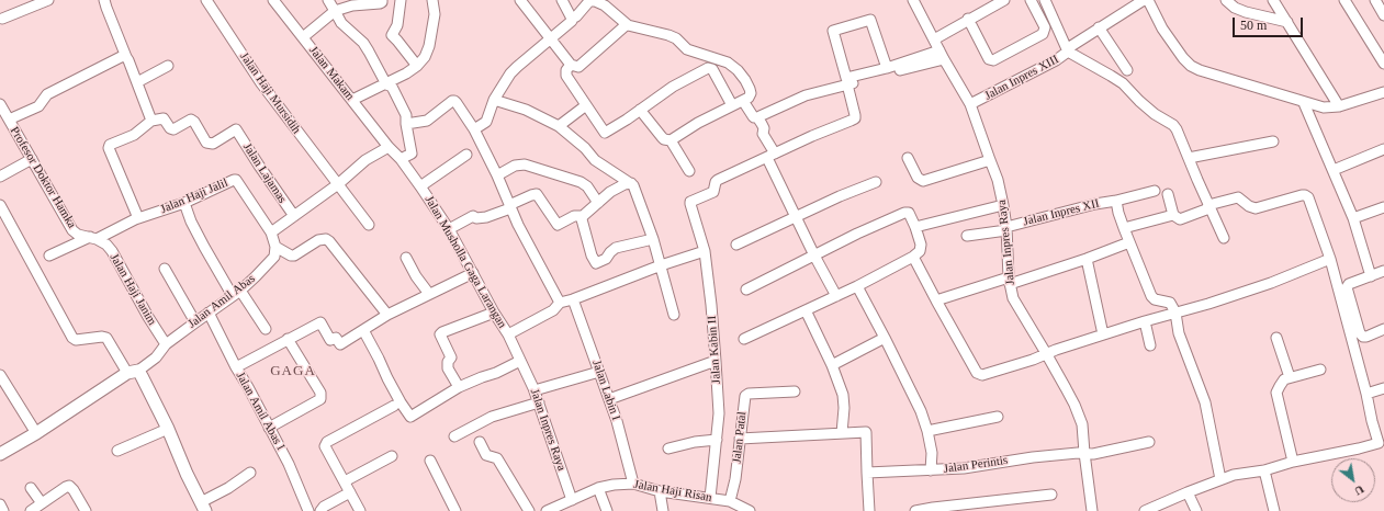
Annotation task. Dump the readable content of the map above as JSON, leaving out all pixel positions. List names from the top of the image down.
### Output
{
  "streets": {
    "street": [
      "Jalan Makam",
      "Jalan Inpres XIII",
      "Jalan Haji Mursidih",
      "Jalan Lajamas",
      "Profesor Doktor Hamka",
      "Jalan Haji Jalil",
      "Jalan Inpres XII",
      "Jalan Inpres Raya",
      "Jalan Musholla Gaga Larangan",
      "Jalan Haji Janim",
      "Jalan Amil Abas",
      "Jalan Kabin II",
      "Jalan Labin I",
      "Jalan Amil Abas I",
      "Jalan Patal",
      "Jalan Perintis",
      "Jalan Haji Risan"
    ]
  },
  "crossings": [
    ["Jalan Makam", "Jalan Musholla Gaga Larangan"],
    ["Jalan Inpres XIII", "Jalan Inpres Raya"],
    ["Profesor Doktor Hamka", "Jalan Haji Jalil"],
    ["Profesor Doktor Hamka", "Jalan Haji Janim"],
    ["Jalan Haji Jalil", "Jalan Haji Janim"],
    ["Jalan Inpres XII", "Jalan Inpres Raya"],
    ["Jalan Inpres Raya", "Jalan Musholla Gaga Larangan"],
    ["Jalan Inpres Raya", "Jalan Perintis"],
    ["Jalan Inpres Raya", "Jalan Haji Risan"],
    ["Jalan Haji Janim", "Jalan Amil Abas"],
    ["Jalan Amil Abas", "Jalan Amil Abas I"],
    ["Jalan Kabin II", "Jalan Haji Risan"],
    ["Jalan Labin I", "Jalan Haji Risan"],
    ["Jalan Patal", "Jalan Haji Risan"]
  ],
  "districts": ["GAGA"],
  "scale_bar": "50 m",
  "north": "bottom right"
}
